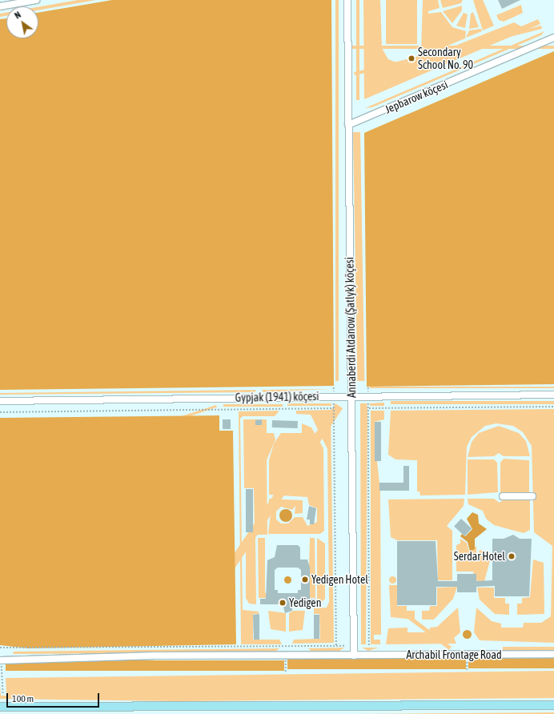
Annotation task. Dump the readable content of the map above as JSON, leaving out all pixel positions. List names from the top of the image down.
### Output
{
  "streets": {
    "street": [
      "Jepbarow köçesi",
      "Annaberdi Atdanow (Şatlyk) köçesi",
      "Gypjak (1941) köçesi",
      "Archabil Frontage Road"
    ]
  },
  "crossings": [
    ["Jepbarow köçesi", "Annaberdi Atdanow (Şatlyk) köçesi"],
    ["Annaberdi Atdanow (Şatlyk) köçesi", "Gypjak (1941) köçesi"],
    ["Annaberdi Atdanow (Şatlyk) köçesi", "Archabil Frontage Road"]
  ],
  "places": [
    "Secondary School No. 90",
    "Serdar Hotel",
    "Yedigen Hotel",
    "Yedigen"
  ],
  "scale_bar": "100 m",
  "north": "top left"
}
